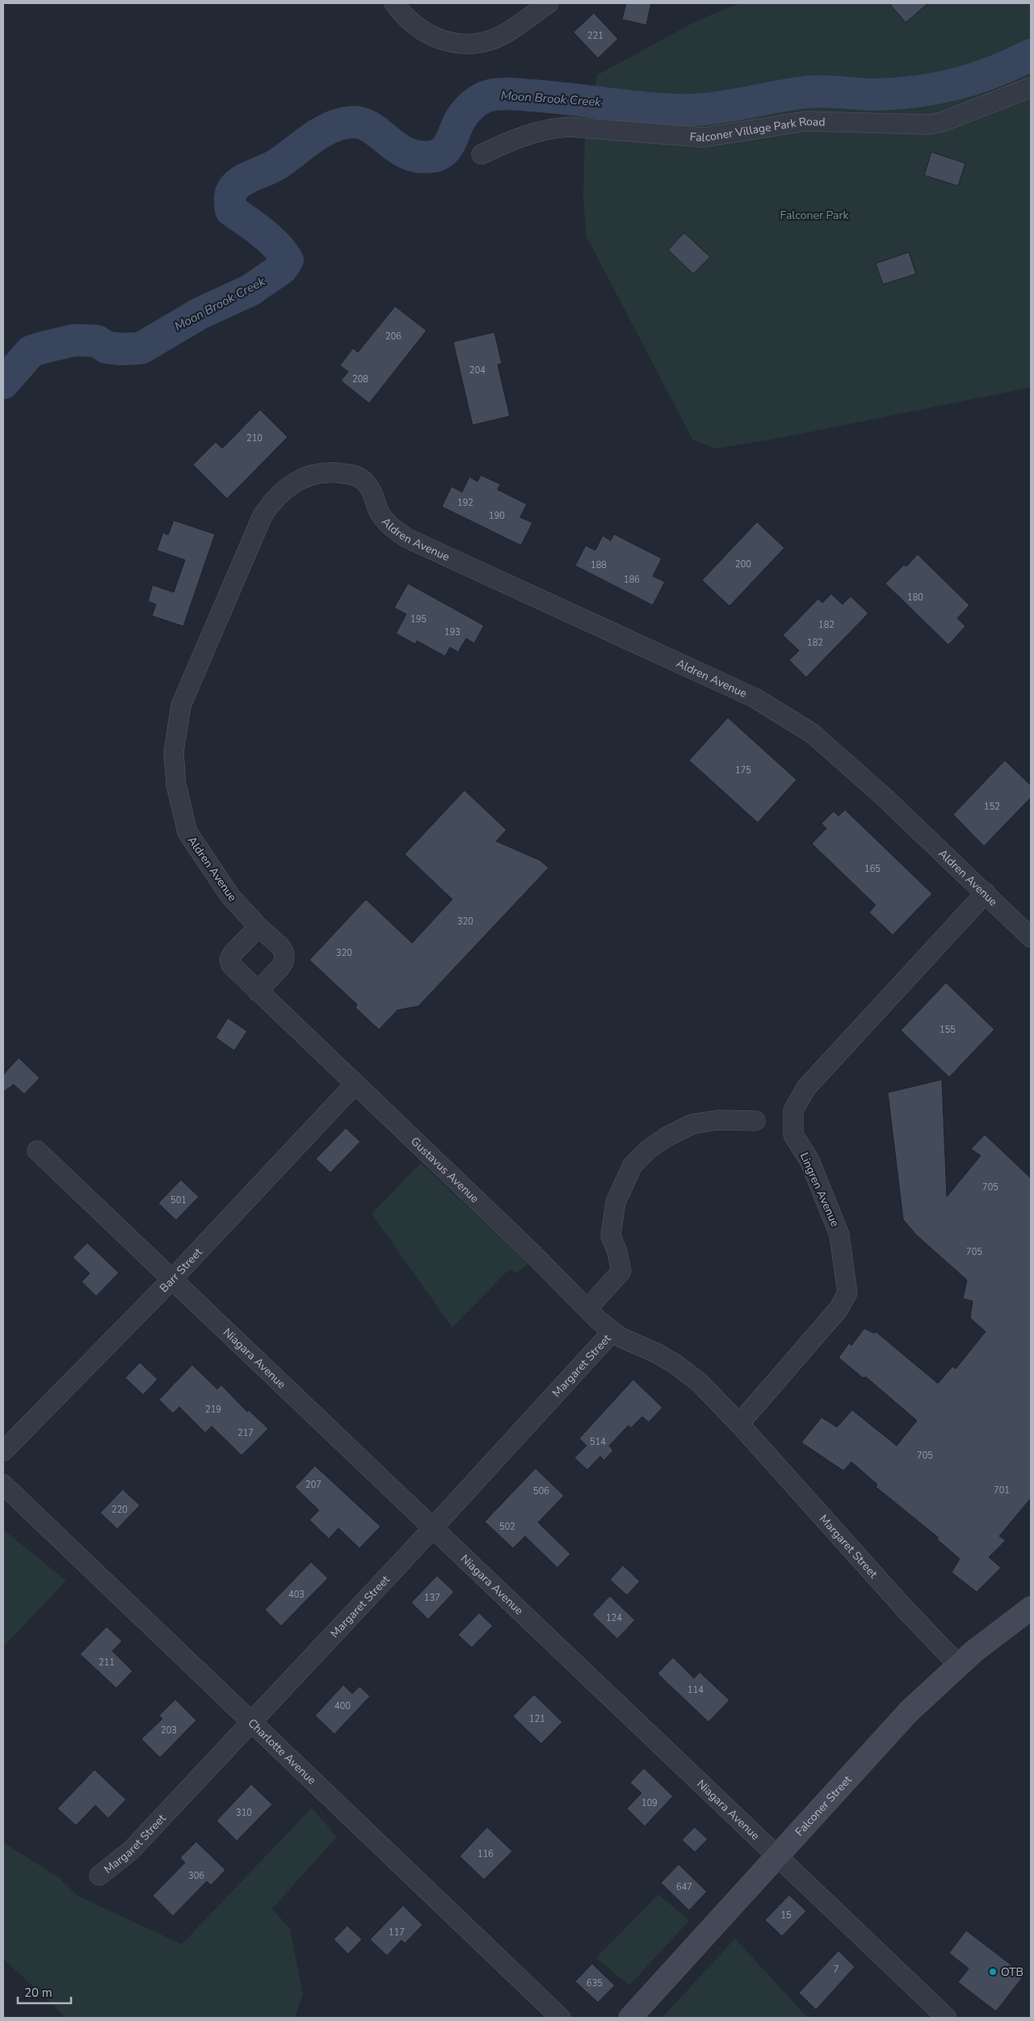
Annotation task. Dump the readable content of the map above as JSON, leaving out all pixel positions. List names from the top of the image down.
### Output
{
  "streets": {
    "street": [
      "Falconer Village Park Road",
      "Aldren Avenue",
      "Gustavus Avenue",
      "Lingren Avenue",
      "Barr Street",
      "Niagara Avenue",
      "Margaret Street",
      "Charlotte Avenue",
      "Falconer Street"
    ]
  },
  "crossings": [
    ["Aldren Avenue", "Gustavus Avenue"],
    ["Aldren Avenue", "Lingren Avenue"],
    ["Gustavus Avenue", "Barr Street"],
    ["Gustavus Avenue", "Margaret Street"],
    ["Lingren Avenue", "Margaret Street"],
    ["Barr Street", "Niagara Avenue"],
    ["Niagara Avenue", "Margaret Street"],
    ["Niagara Avenue", "Falconer Street"],
    ["Margaret Street", "Charlotte Avenue"],
    ["Margaret Street", "Falconer Street"]
  ],
  "water": ["Moon Brook Creek"],
  "parks": ["Falconer Park"],
  "places": ["OTB"],
  "house_numbers": [
    "221",
    "206",
    "204",
    "208",
    "210",
    "192",
    "190",
    "200",
    "188",
    "186",
    "180",
    "195",
    "182",
    "193",
    "182",
    "175",
    "152",
    "165",
    "320",
    "320",
    "155",
    "705",
    "501",
    "705",
    "219",
    "217",
    "514",
    "705",
    "207",
    "701",
    "506",
    "220",
    "502",
    "403",
    "137",
    "124",
    "211",
    "114",
    "400",
    "121",
    "203",
    "109",
    "310",
    "116",
    "306",
    "647",
    "15",
    "117",
    "7",
    "635"
  ],
  "scale_bar": "20 m"
}
